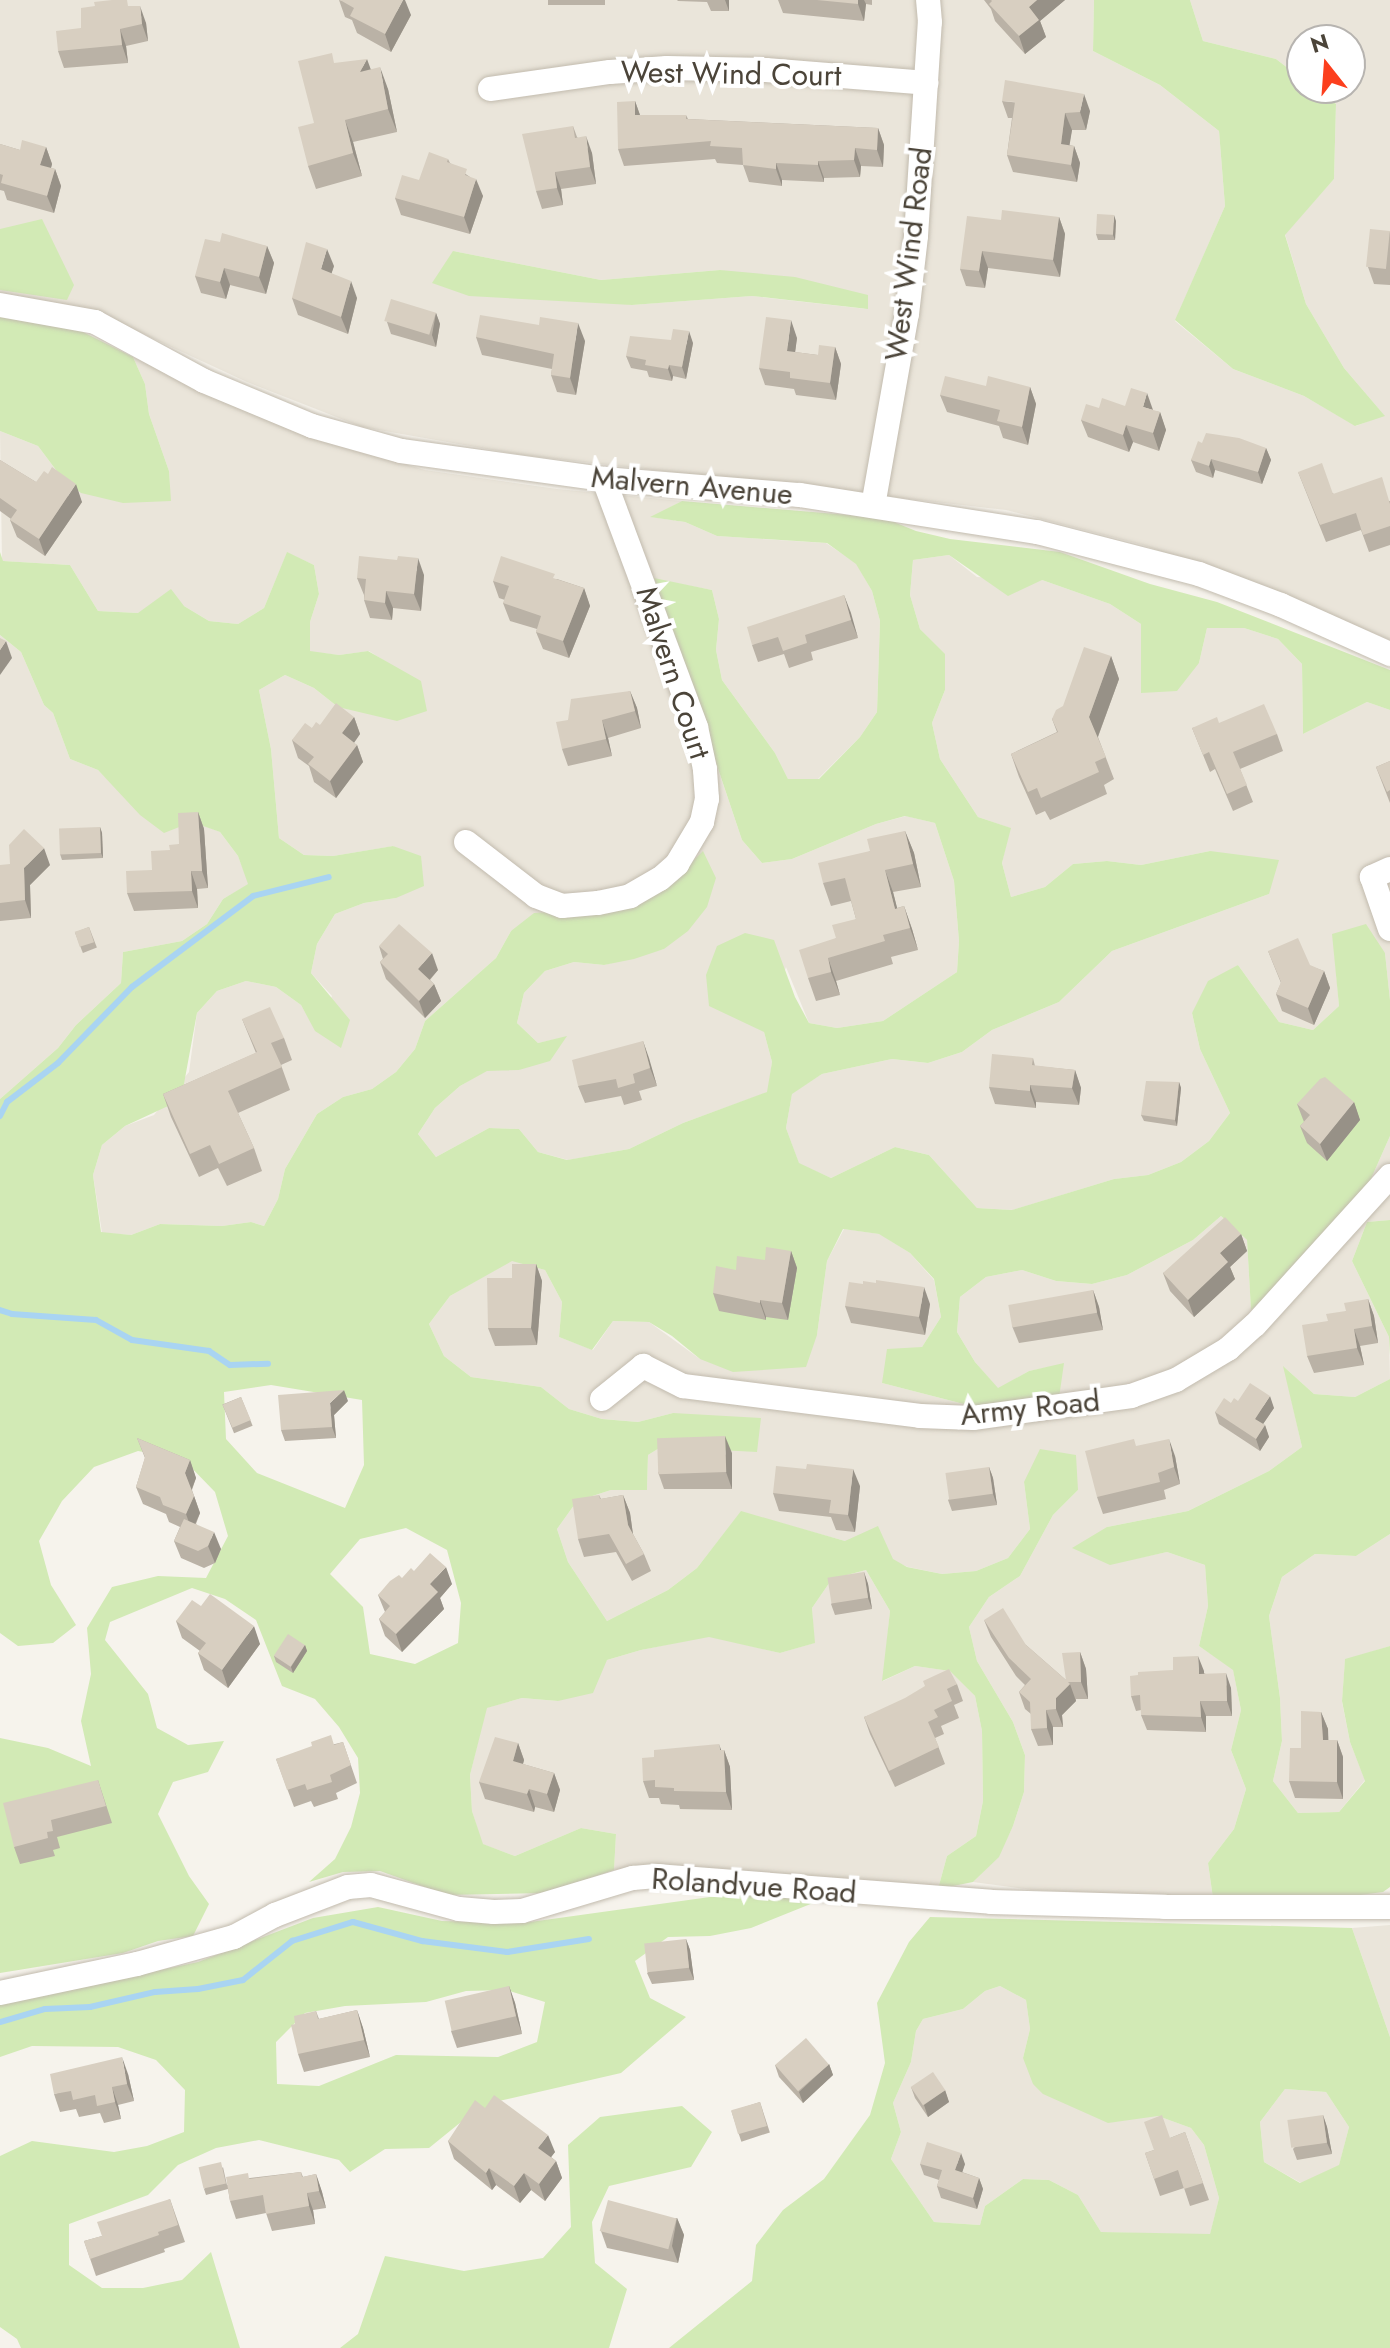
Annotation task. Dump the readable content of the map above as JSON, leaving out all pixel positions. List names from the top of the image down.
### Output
{
  "streets": {
    "street": [
      "West Wind Court",
      "West Wind Road",
      "Malvern Avenue",
      "Malvern Court",
      "Army Road",
      "Rolandvue Road"
    ]
  },
  "crossings": [
    ["West Wind Court", "West Wind Road"],
    ["West Wind Road", "Malvern Avenue"],
    ["Malvern Avenue", "Malvern Court"]
  ],
  "north": "top"
}
